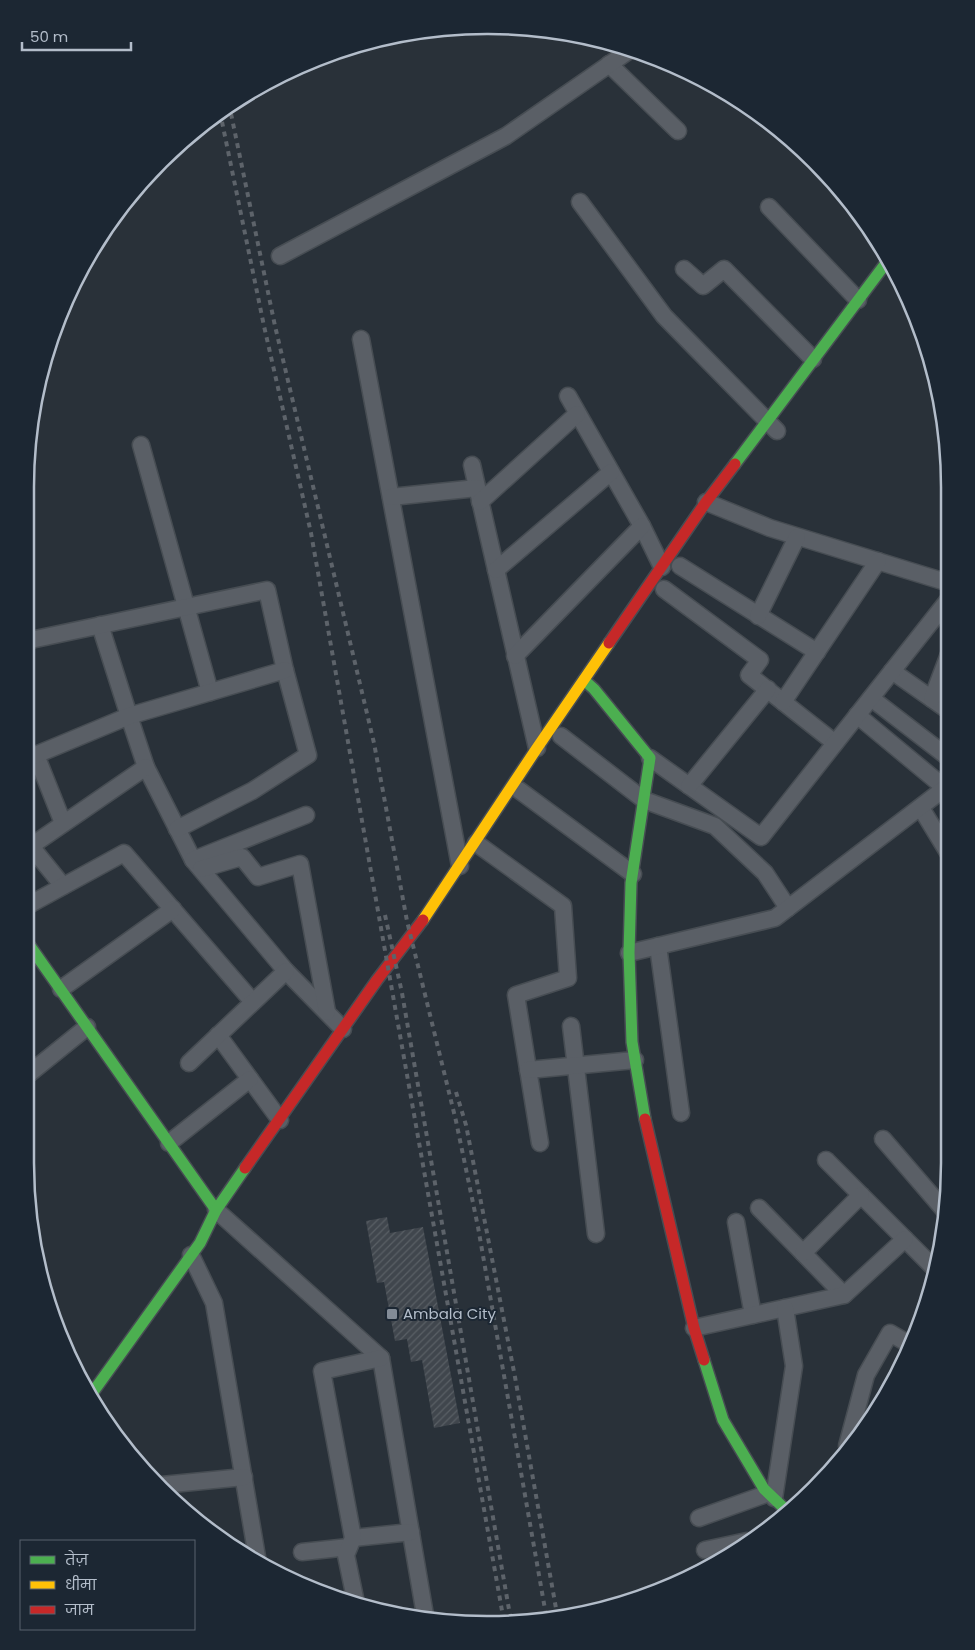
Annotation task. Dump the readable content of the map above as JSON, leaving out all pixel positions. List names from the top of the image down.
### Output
{
  "places": {
    "transit": ["Ambala City"]
  },
  "legend": ["तेज़", "धीमा", "जाम"],
  "scale_bar": "50 m"
}
